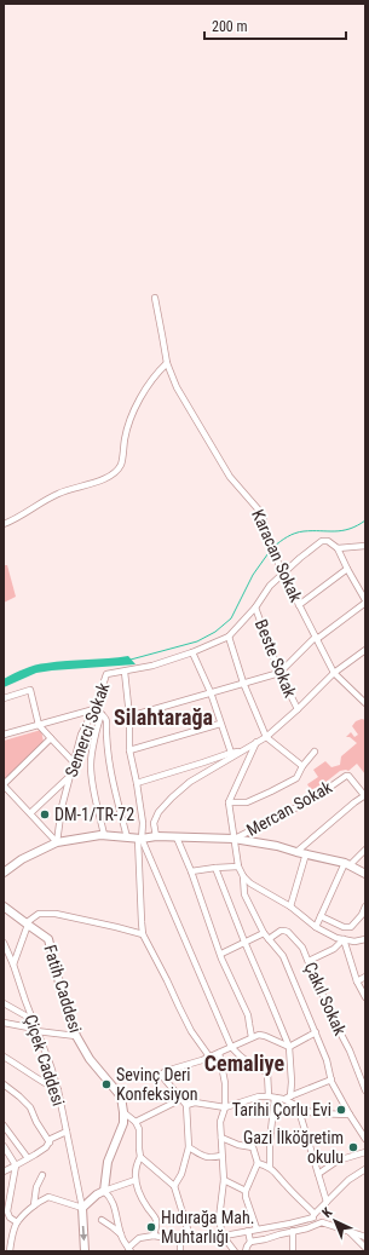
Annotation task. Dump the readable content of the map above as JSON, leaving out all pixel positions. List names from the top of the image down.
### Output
{
  "streets": {
    "main road": ["Fatih Caddesi"],
    "street": [
      "Karacan Sokak",
      "Beste Sokak",
      "Semerci Sokak",
      "Mercan Sokak",
      "Çakıl Sokak",
      "Çiçek Caddesi"
    ]
  },
  "districts": ["Silahtarağa", "Cemaliye"],
  "places": [
    "DM-1/TR-72",
    "Sevinç Deri Konfeksiyon",
    "Tarihi Çorlu Evi",
    "Gazi İlköğretim okulu",
    "Hıdırağa Mah. Muhtarlığı"
  ],
  "scale_bar": "200 m",
  "north": "top left"
}
